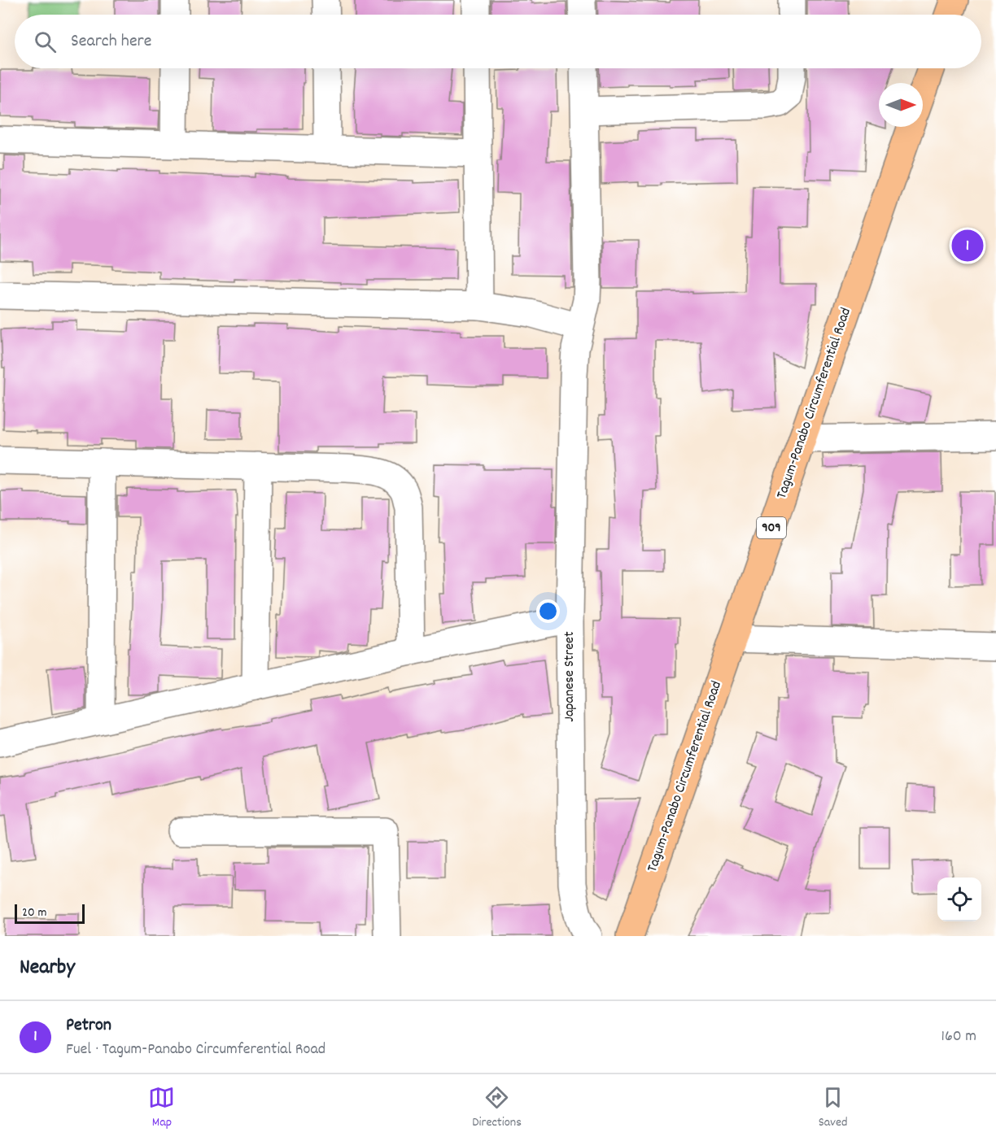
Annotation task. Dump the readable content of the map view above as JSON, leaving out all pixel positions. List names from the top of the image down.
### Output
{
  "streets": {
    "main road": ["Tagum-Panabo Circumferential Road", "909"],
    "street": ["Japanese Street"]
  },
  "scale_bar": "20 m",
  "north": "right",
  "page": {
    "search": "Search here",
    "pins": "1",
    "scale": "20 m",
    "heading": "Nearby",
    "list": [
      {
        "mark": "1",
        "name": "Petron",
        "note": "Fuel · Tagum-Panabo Circumferential Road",
        "value": "160 m"
      }
    ],
    "nav": ["Map", "Directions", "Saved"]
  }
}
